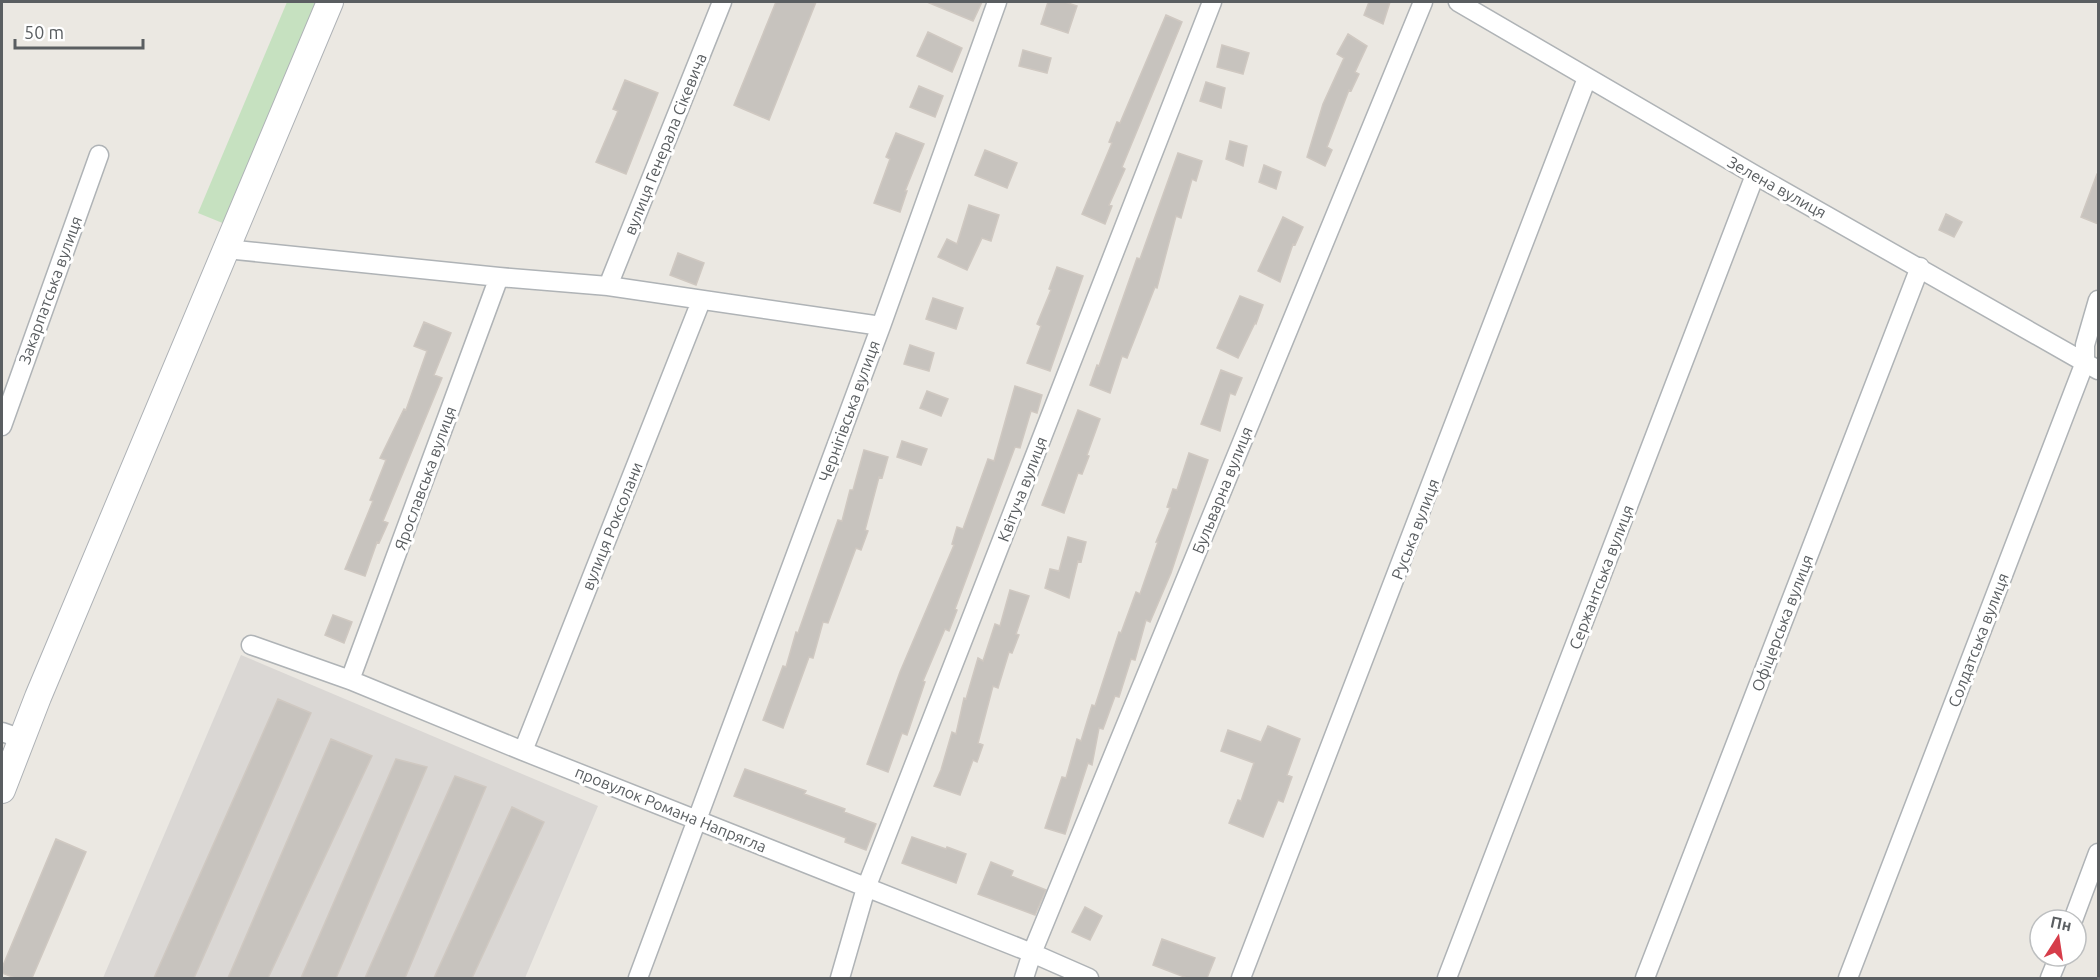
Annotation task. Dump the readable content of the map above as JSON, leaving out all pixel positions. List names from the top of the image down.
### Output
{
  "streets": {
    "street": [
      "вулиця Генерала Сікевича",
      "Зелена вулиця",
      "Закарпатська вулиця",
      "Чернігівська вулиця",
      "Ярославська вулиця",
      "Квітуча вулиця",
      "Бульварна вулиця",
      "вулиця Роксолани",
      "Руська вулиця",
      "Сержантська вулиця",
      "Офіцерська вулиця",
      "Солдатська вулиця",
      "провулок Романа Напрягла"
    ]
  },
  "crossings": [
    ["Зелена вулиця", "Руська вулиця"],
    ["Зелена вулиця", "Сержантська вулиця"],
    ["Зелена вулиця", "Офіцерська вулиця"],
    ["Зелена вулиця", "Солдатська вулиця"],
    ["Чернігівська вулиця", "провулок Романа Напрягла"],
    ["Ярославська вулиця", "провулок Романа Напрягла"],
    ["Квітуча вулиця", "провулок Романа Напрягла"],
    ["Бульварна вулиця", "провулок Романа Напрягла"],
    ["вулиця Роксолани", "провулок Романа Напрягла"]
  ],
  "scale_bar": "50 m",
  "north": "top"
}
